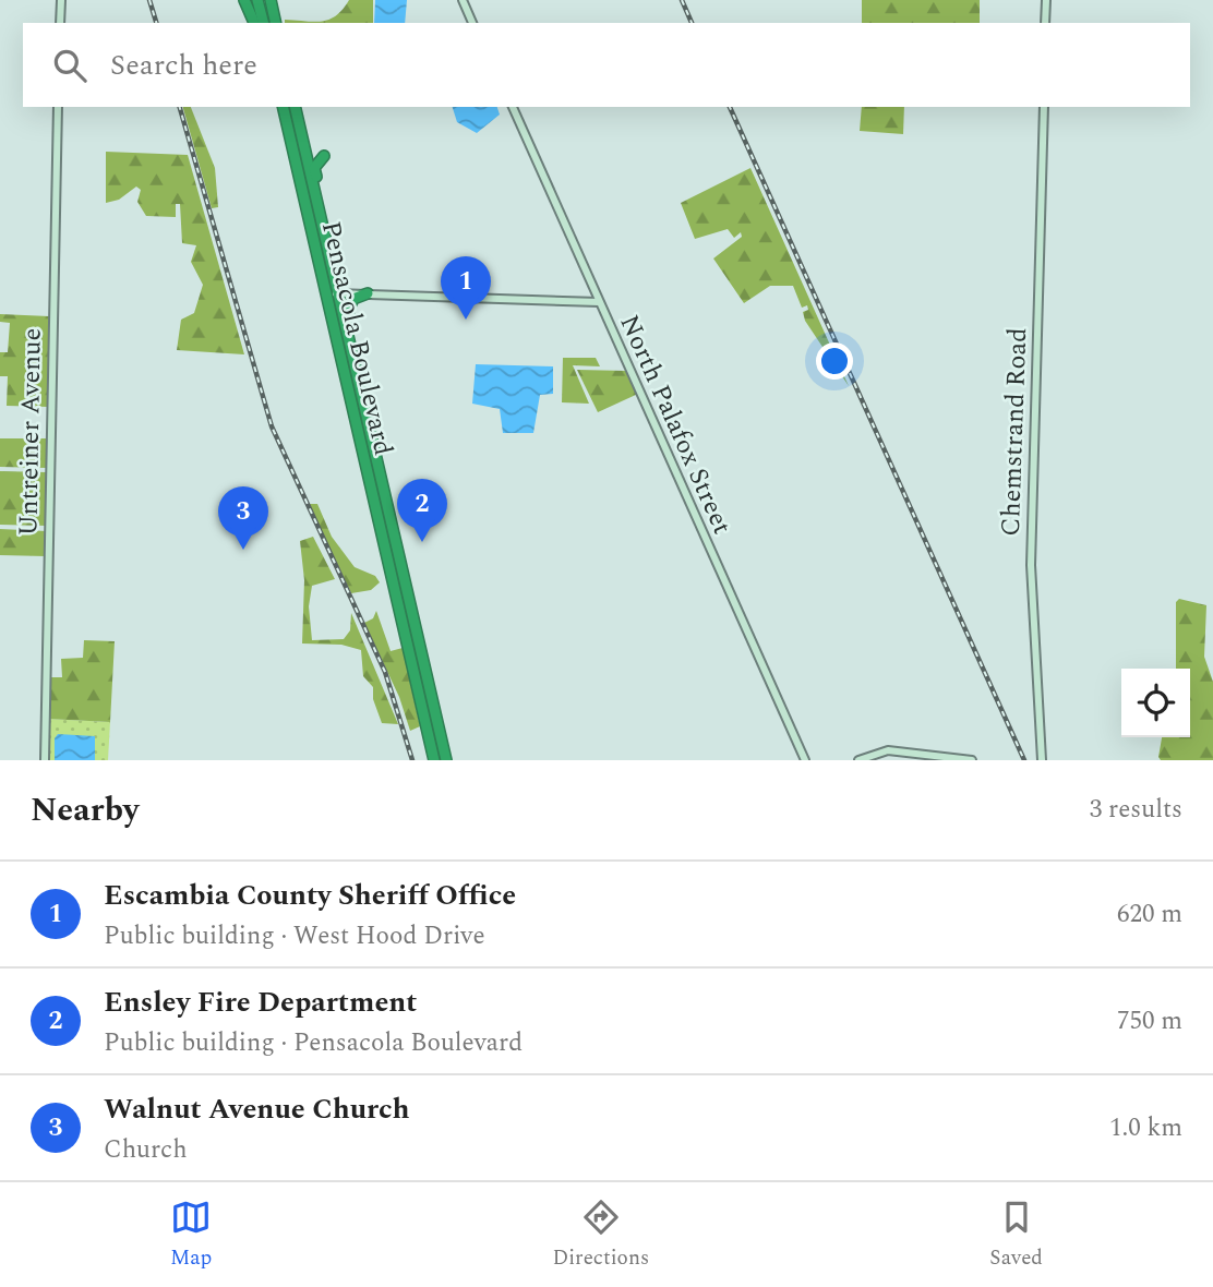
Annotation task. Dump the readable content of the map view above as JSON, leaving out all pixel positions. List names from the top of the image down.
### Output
{
  "streets": {
    "highway": ["Pensacola Boulevard"],
    "street": ["North Palafox Street", "Untreiner Avenue", "Chemstrand Road"]
  },
  "page": {
    "search": "Search here",
    "pins": ["1", "2", "3"],
    "heading": ["Nearby", "3 results"],
    "list": [
      {
        "mark": "1",
        "name": "Escambia County Sheriff Office",
        "note": "Public building · West Hood Drive",
        "value": "620 m"
      },
      {
        "mark": "2",
        "name": "Ensley Fire Department",
        "note": "Public building · Pensacola Boulevard",
        "value": "750 m"
      },
      {
        "mark": "3",
        "name": "Walnut Avenue Church",
        "note": "Church",
        "value": "1.0 km"
      }
    ],
    "nav": ["Map", "Directions", "Saved"]
  }
}
